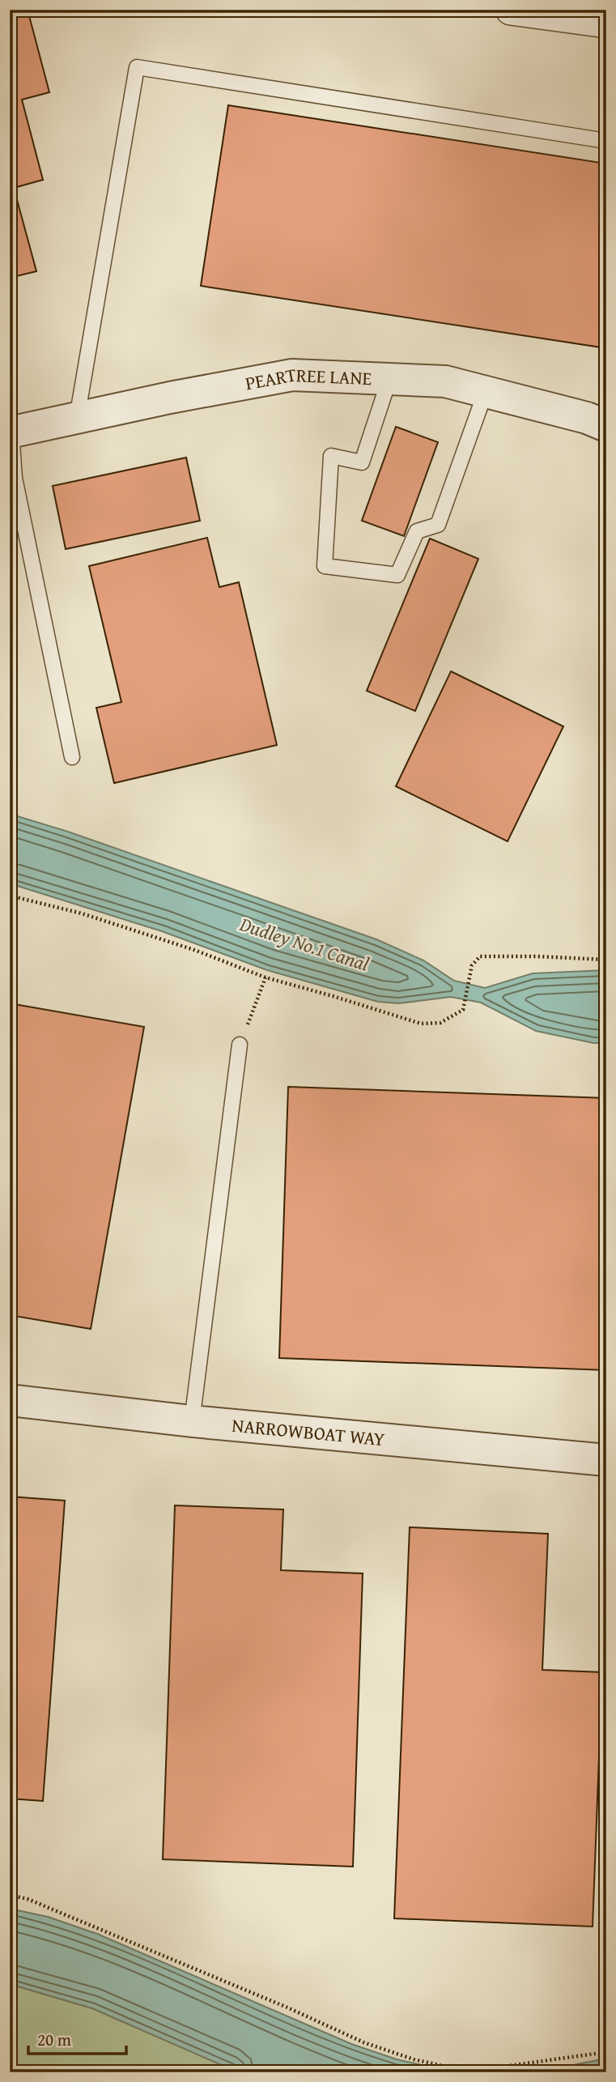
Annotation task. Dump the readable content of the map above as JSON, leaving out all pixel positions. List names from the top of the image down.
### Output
{
  "streets": {
    "street": ["PEARTREE LANE", "NARROWBOAT WAY"]
  },
  "water": ["Dudley No.1 Canal"],
  "scale_bar": "20 m"
}
